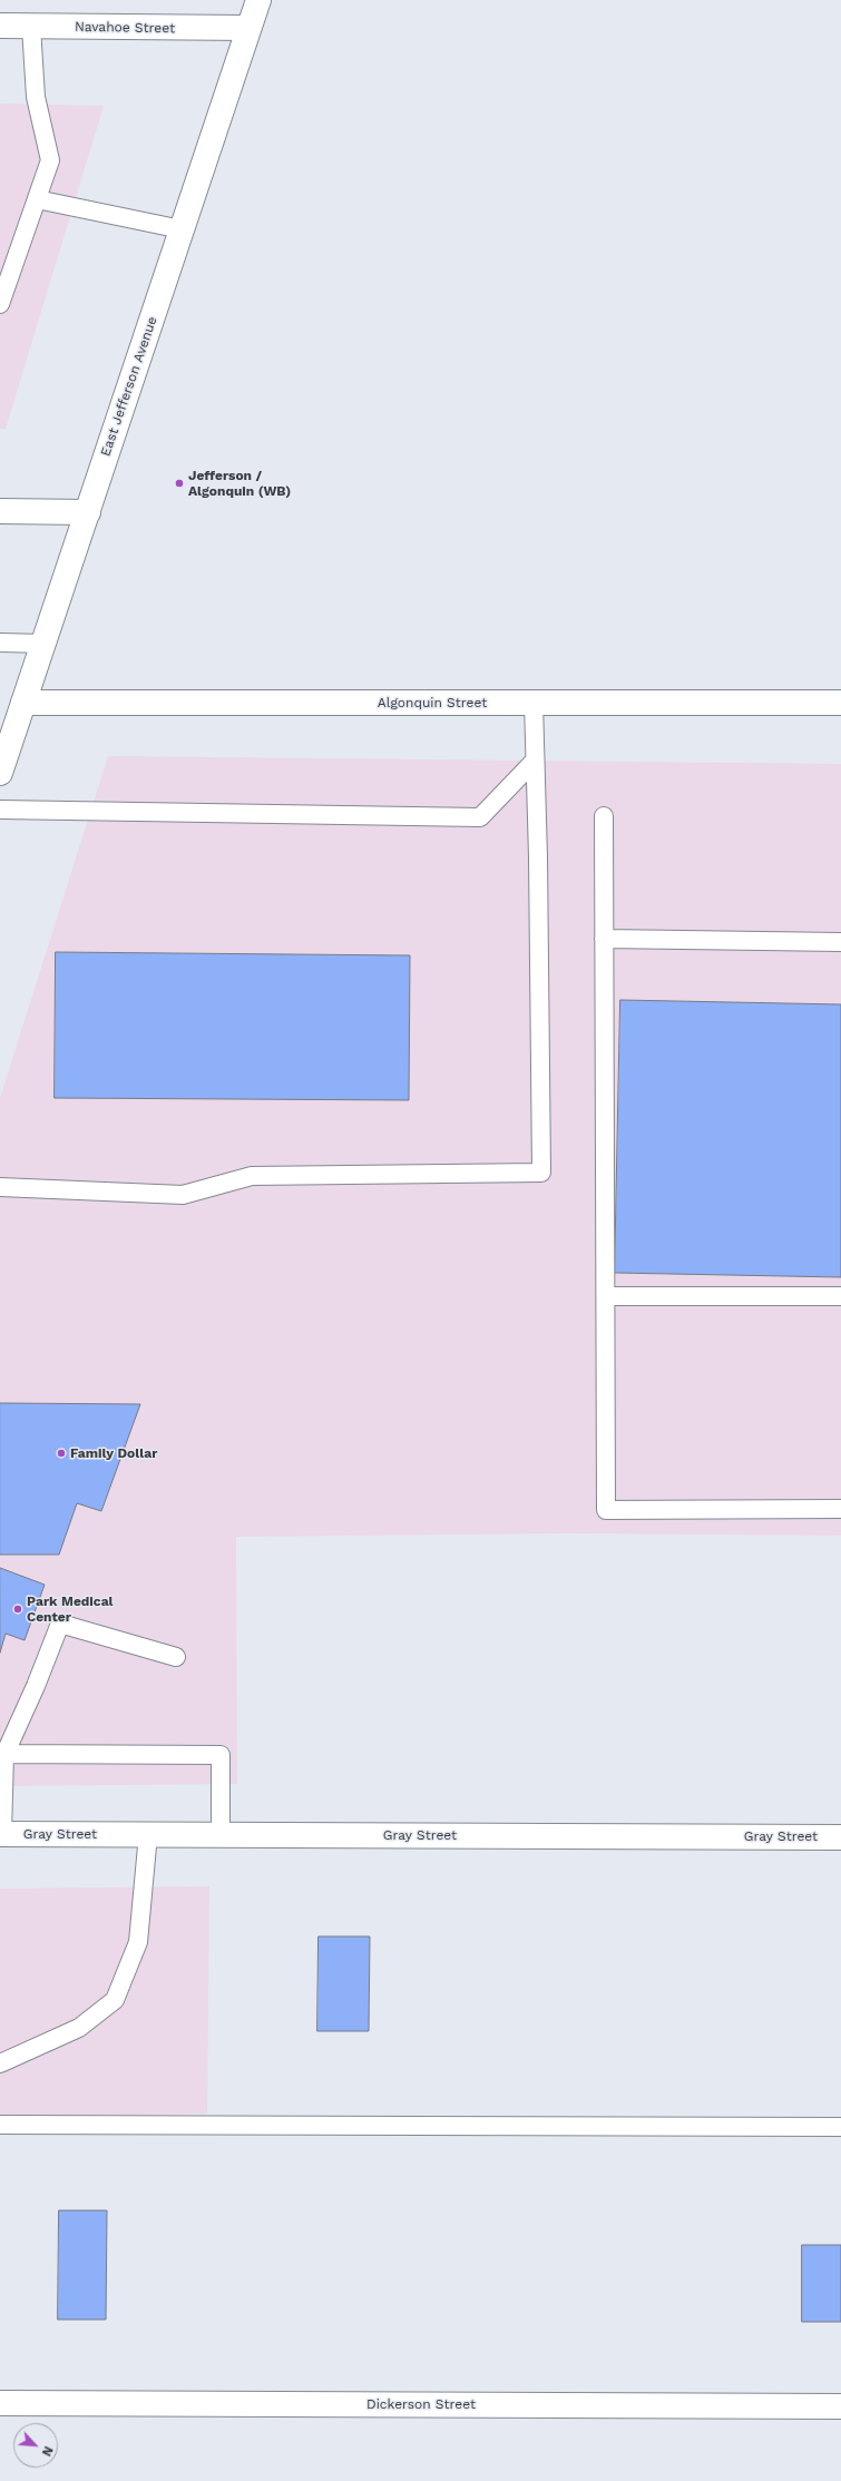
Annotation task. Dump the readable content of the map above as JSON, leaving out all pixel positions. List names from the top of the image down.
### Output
{
  "streets": {
    "street": [
      "Navahoe Street",
      "East Jefferson Avenue",
      "Algonquin Street",
      "Gray Street",
      "Dickerson Street"
    ]
  },
  "crossings": [
    ["Navahoe Street", "East Jefferson Avenue"],
    ["East Jefferson Avenue", "Algonquin Street"]
  ],
  "places": ["Jefferson / Algonquin (WB)", "Family Dollar", "Park Medical Center"],
  "north": "bottom right"
}
